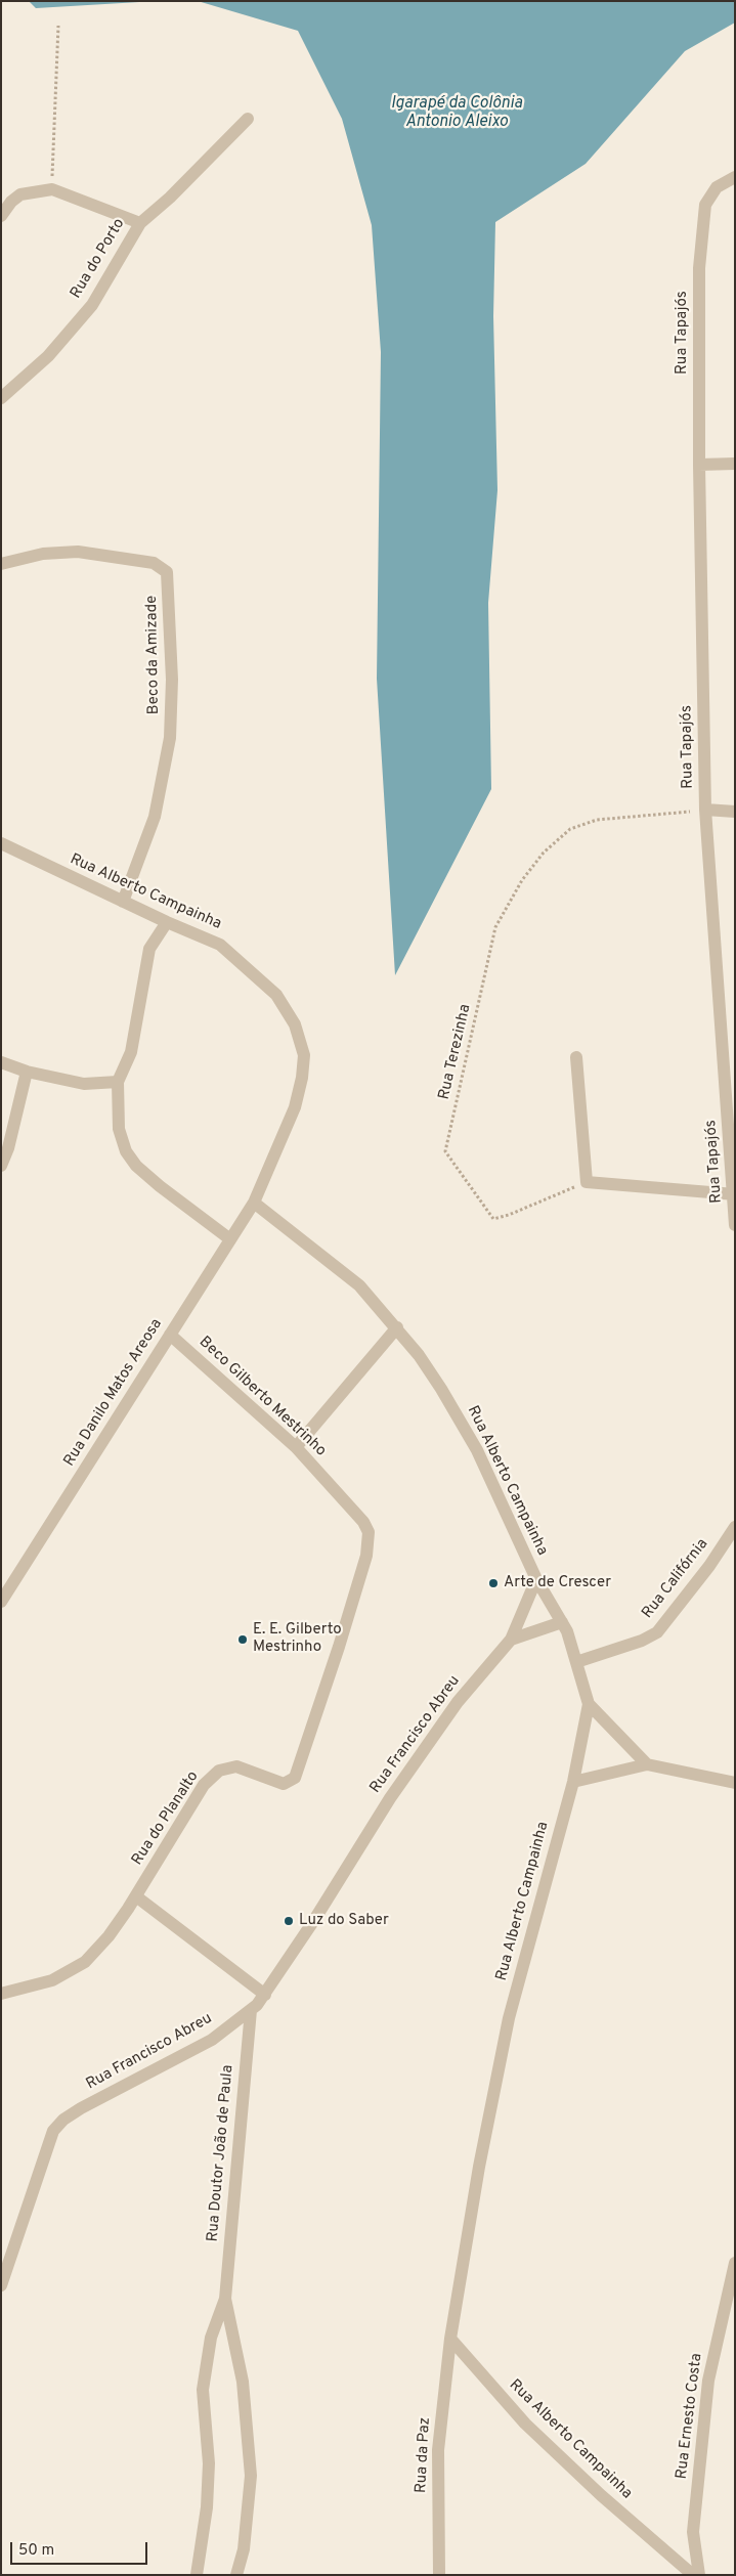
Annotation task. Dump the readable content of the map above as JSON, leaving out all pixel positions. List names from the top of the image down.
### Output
{
  "streets": {
    "street": [
      "Rua do Porto",
      "Rua Tapajós",
      "Beco da Amizade",
      "Rua Alberto Campainha",
      "Rua Danilo Matos Areosa",
      "Beco Gilberto Mestrinho",
      "Rua Califórnia",
      "Rua Francisco Abreu",
      "Rua do Planalto",
      "Rua Doutor João de Paula",
      "Rua Ernesto Costa",
      "Rua da Paz"
    ],
    "path": ["Rua Terezinha"]
  },
  "crossings": [
    ["Rua Tapajós", "Rua Terezinha"],
    ["Beco da Amizade", "Rua Alberto Campainha"],
    ["Rua Alberto Campainha", "Rua Danilo Matos Areosa"],
    ["Rua Alberto Campainha", "Rua Califórnia"],
    ["Rua Alberto Campainha", "Rua Francisco Abreu"],
    ["Rua Alberto Campainha", "Rua da Paz"],
    ["Rua Danilo Matos Areosa", "Beco Gilberto Mestrinho"],
    ["Beco Gilberto Mestrinho", "Rua do Planalto"],
    ["Rua Francisco Abreu", "Rua Doutor João de Paula"]
  ],
  "water": ["Igarapé da Colônia Antonio Aleixo"],
  "places": ["Arte de Crescer", "E. E. Gilberto Mestrinho", "Luz do Saber"],
  "scale_bar": "50 m"
}
